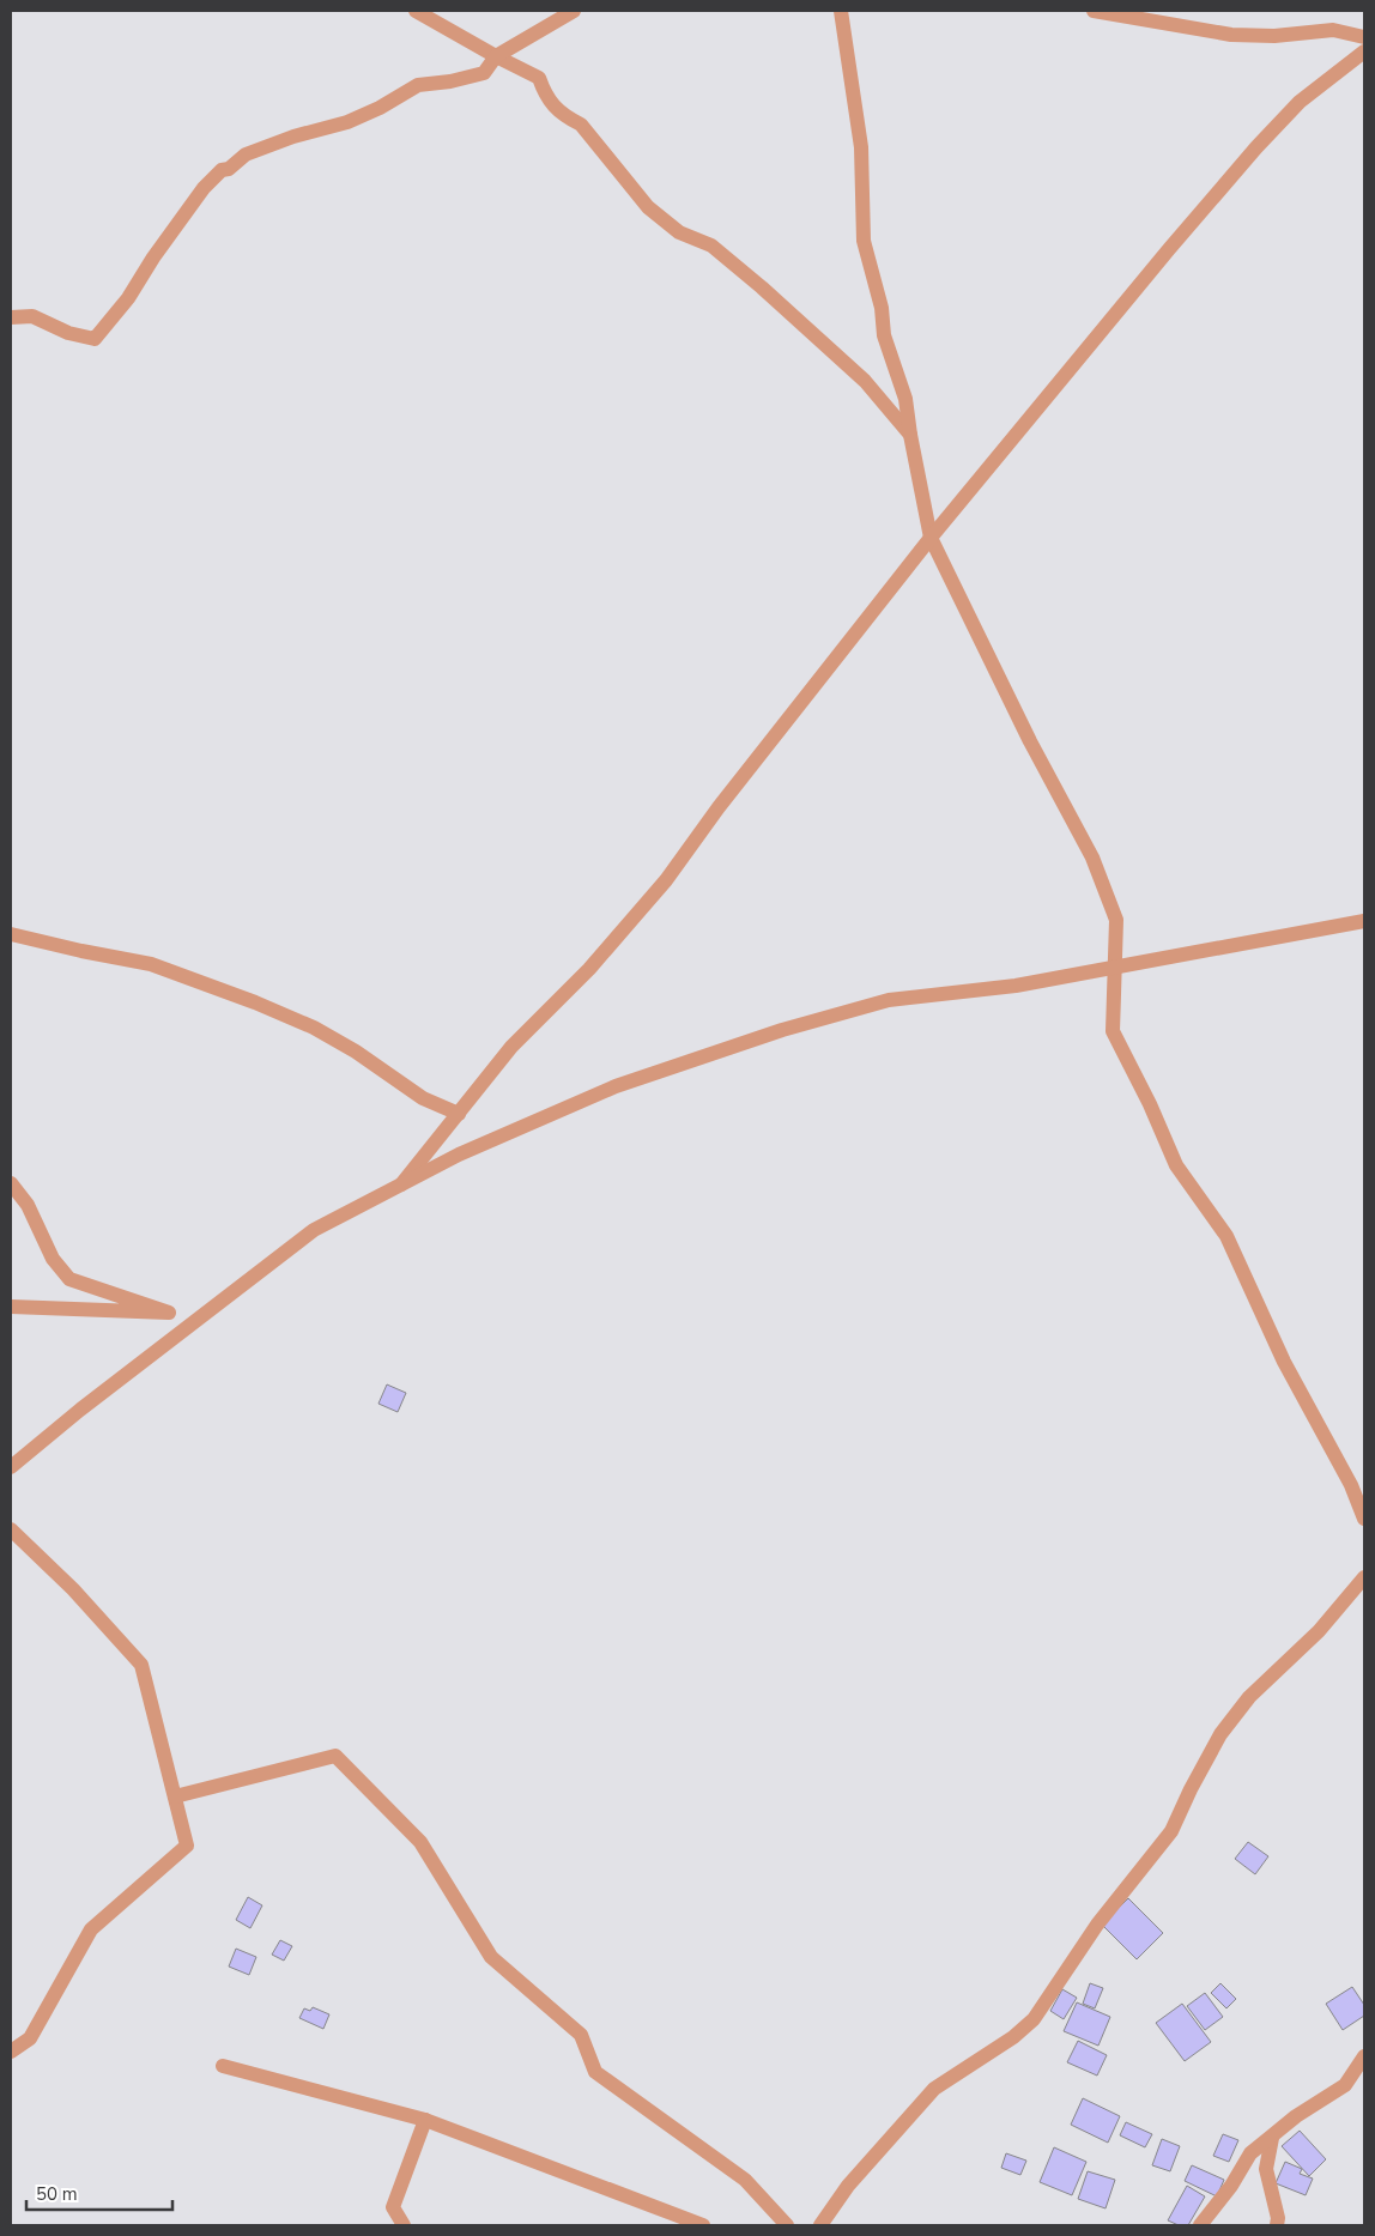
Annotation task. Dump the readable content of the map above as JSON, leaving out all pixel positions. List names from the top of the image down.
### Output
{
  "scale_bar": "50 m"
}
